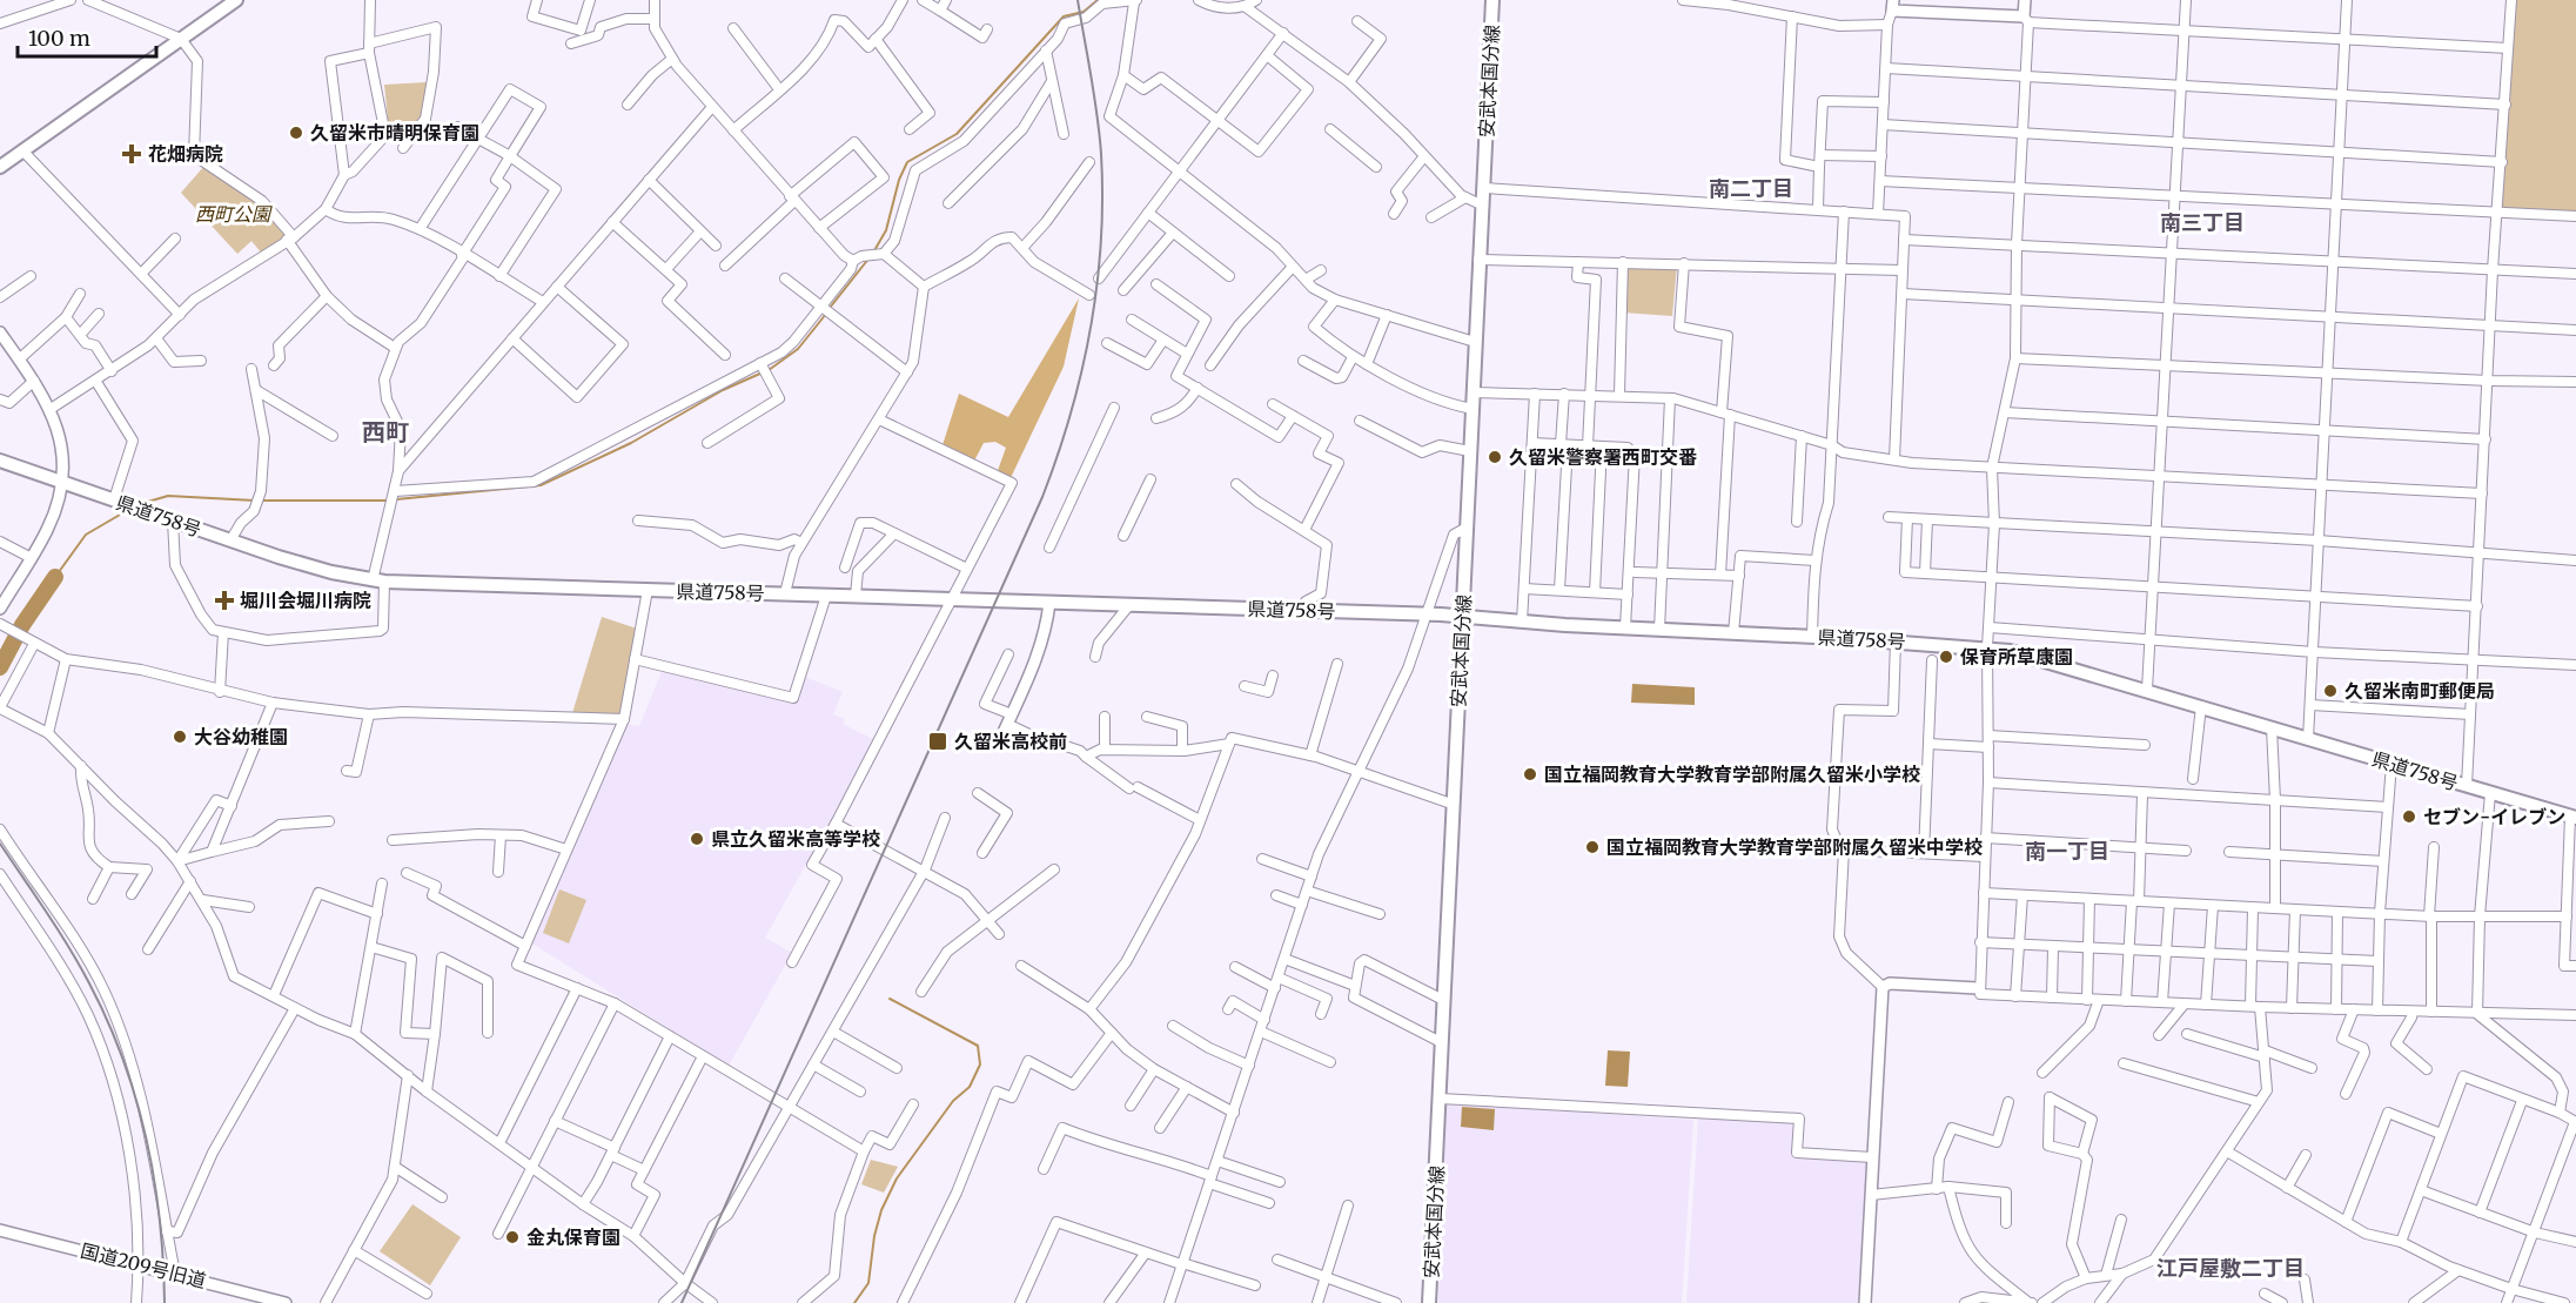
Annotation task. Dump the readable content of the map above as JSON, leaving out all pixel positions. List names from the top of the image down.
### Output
{
  "streets": {
    "main road": ["安武本国分線", "県道758号"],
    "street": ["国道209号旧道"]
  },
  "crossings": [
    ["安武本国分線", "県道758号"]
  ],
  "districts": [
    "南二丁目",
    "南三丁目",
    "西町",
    "南一丁目",
    "江戸屋敷二丁目"
  ],
  "parks": ["西町公園"],
  "places": {
    "other": [
      "久留米市晴明保育園",
      "久留米警察署西町交番",
      "保育所草康園",
      "久留米南町郵便局",
      "大谷幼稚園",
      "国立福岡教育大学教育学部附属久留米小学校",
      "セブン-イレブン",
      "県立久留米高等学校",
      "国立福岡教育大学教育学部附属久留米中学校",
      "金丸保育園"
    ],
    "health": ["花畑病院", "堀川会堀川病院"],
    "transit": ["久留米高校前"]
  },
  "scale_bar": "100 m"
}
